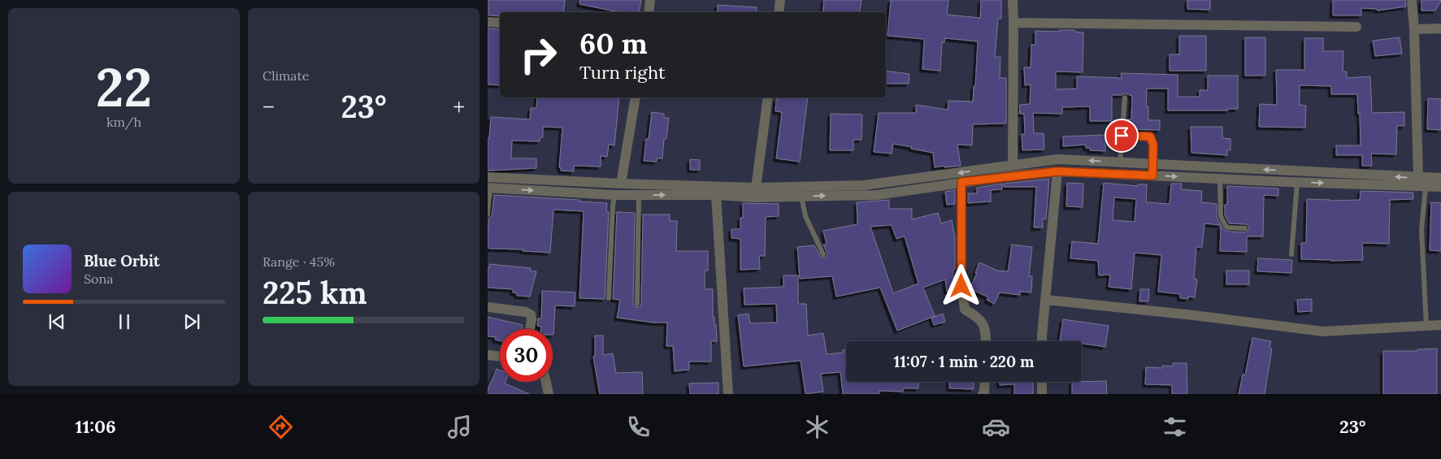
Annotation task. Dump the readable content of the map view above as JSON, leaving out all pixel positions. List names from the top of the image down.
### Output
{
  "page": {
    "tile": [
      ["22", "km/h"],
      "Climate",
      ["Range · 45%", "225 km"]
    ],
    "turn": ["60 m", "Turn right"],
    "heat": ["−", "23°", "+"],
    "song": ["Blue Orbit", "Sona"],
    "limit": "30",
    "trip": "11:07 · 1 min · 220 m",
    "tabs": ["11:06", "23°"]
  }
}
